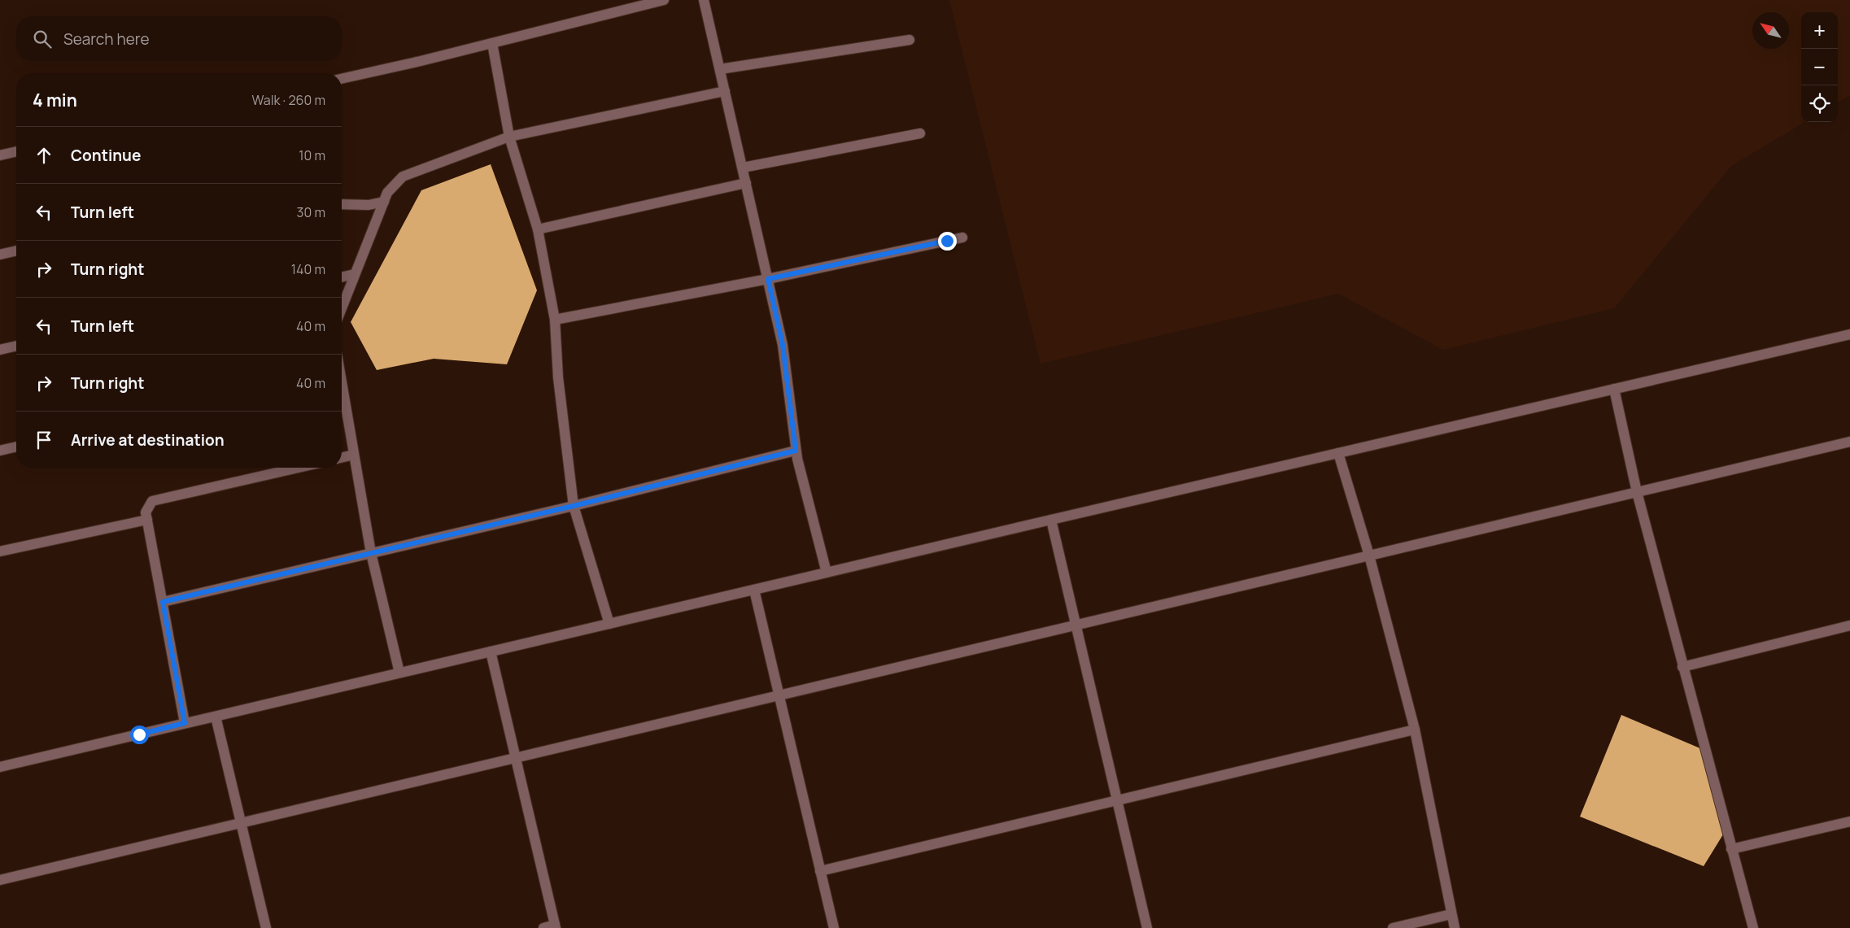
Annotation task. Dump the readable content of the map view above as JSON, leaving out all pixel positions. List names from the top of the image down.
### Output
{
  "north": "top left",
  "page": {
    "map_buttons": ["+", "−"],
    "search": "Search here",
    "heading": ["4 min", "Walk · 260 m"],
    "list": [
      ["Continue", "10 m"],
      ["Turn left", "30 m"],
      ["Turn right", "140 m"],
      ["Turn left", "40 m"],
      ["Turn right", "40 m"],
      "Arrive at destination"
    ]
  }
}
